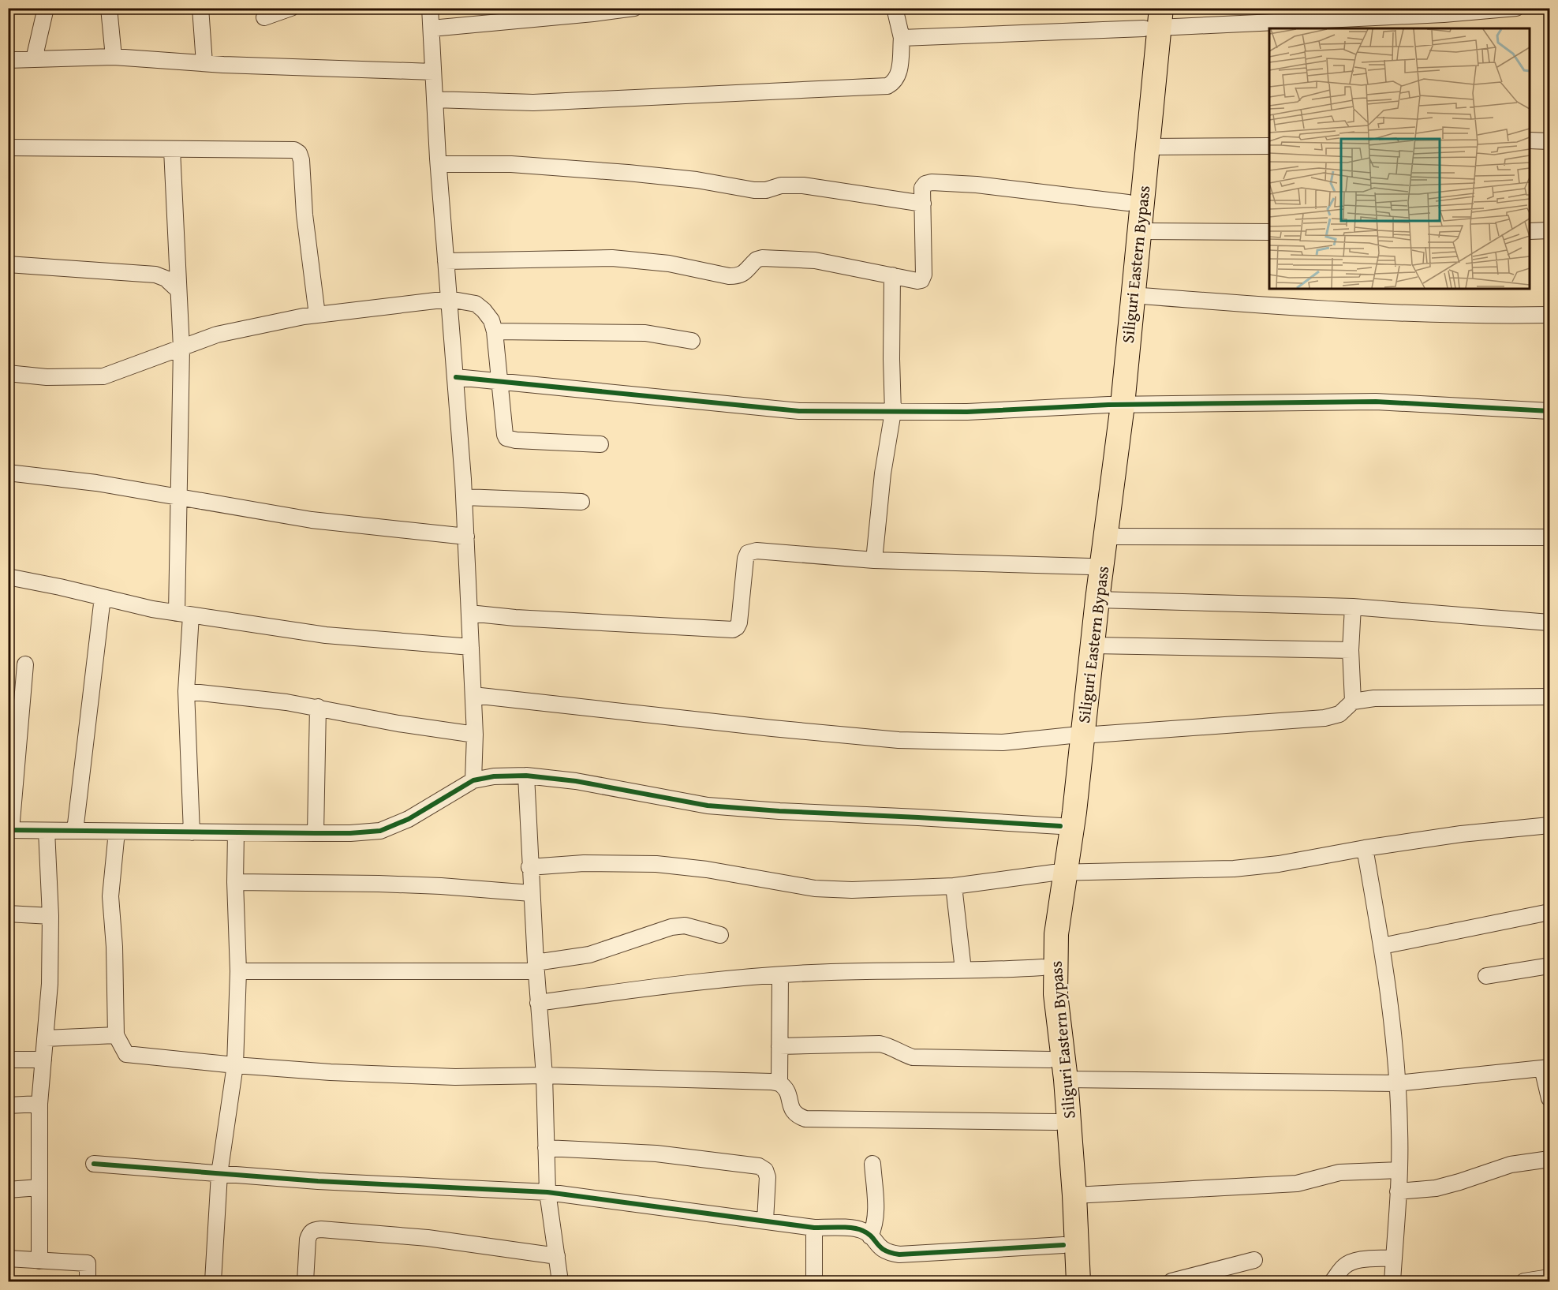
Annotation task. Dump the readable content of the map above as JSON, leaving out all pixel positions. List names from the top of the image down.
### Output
{
  "streets": {
    "main road": ["Siliguri Eastern Bypass"]
  }
}
